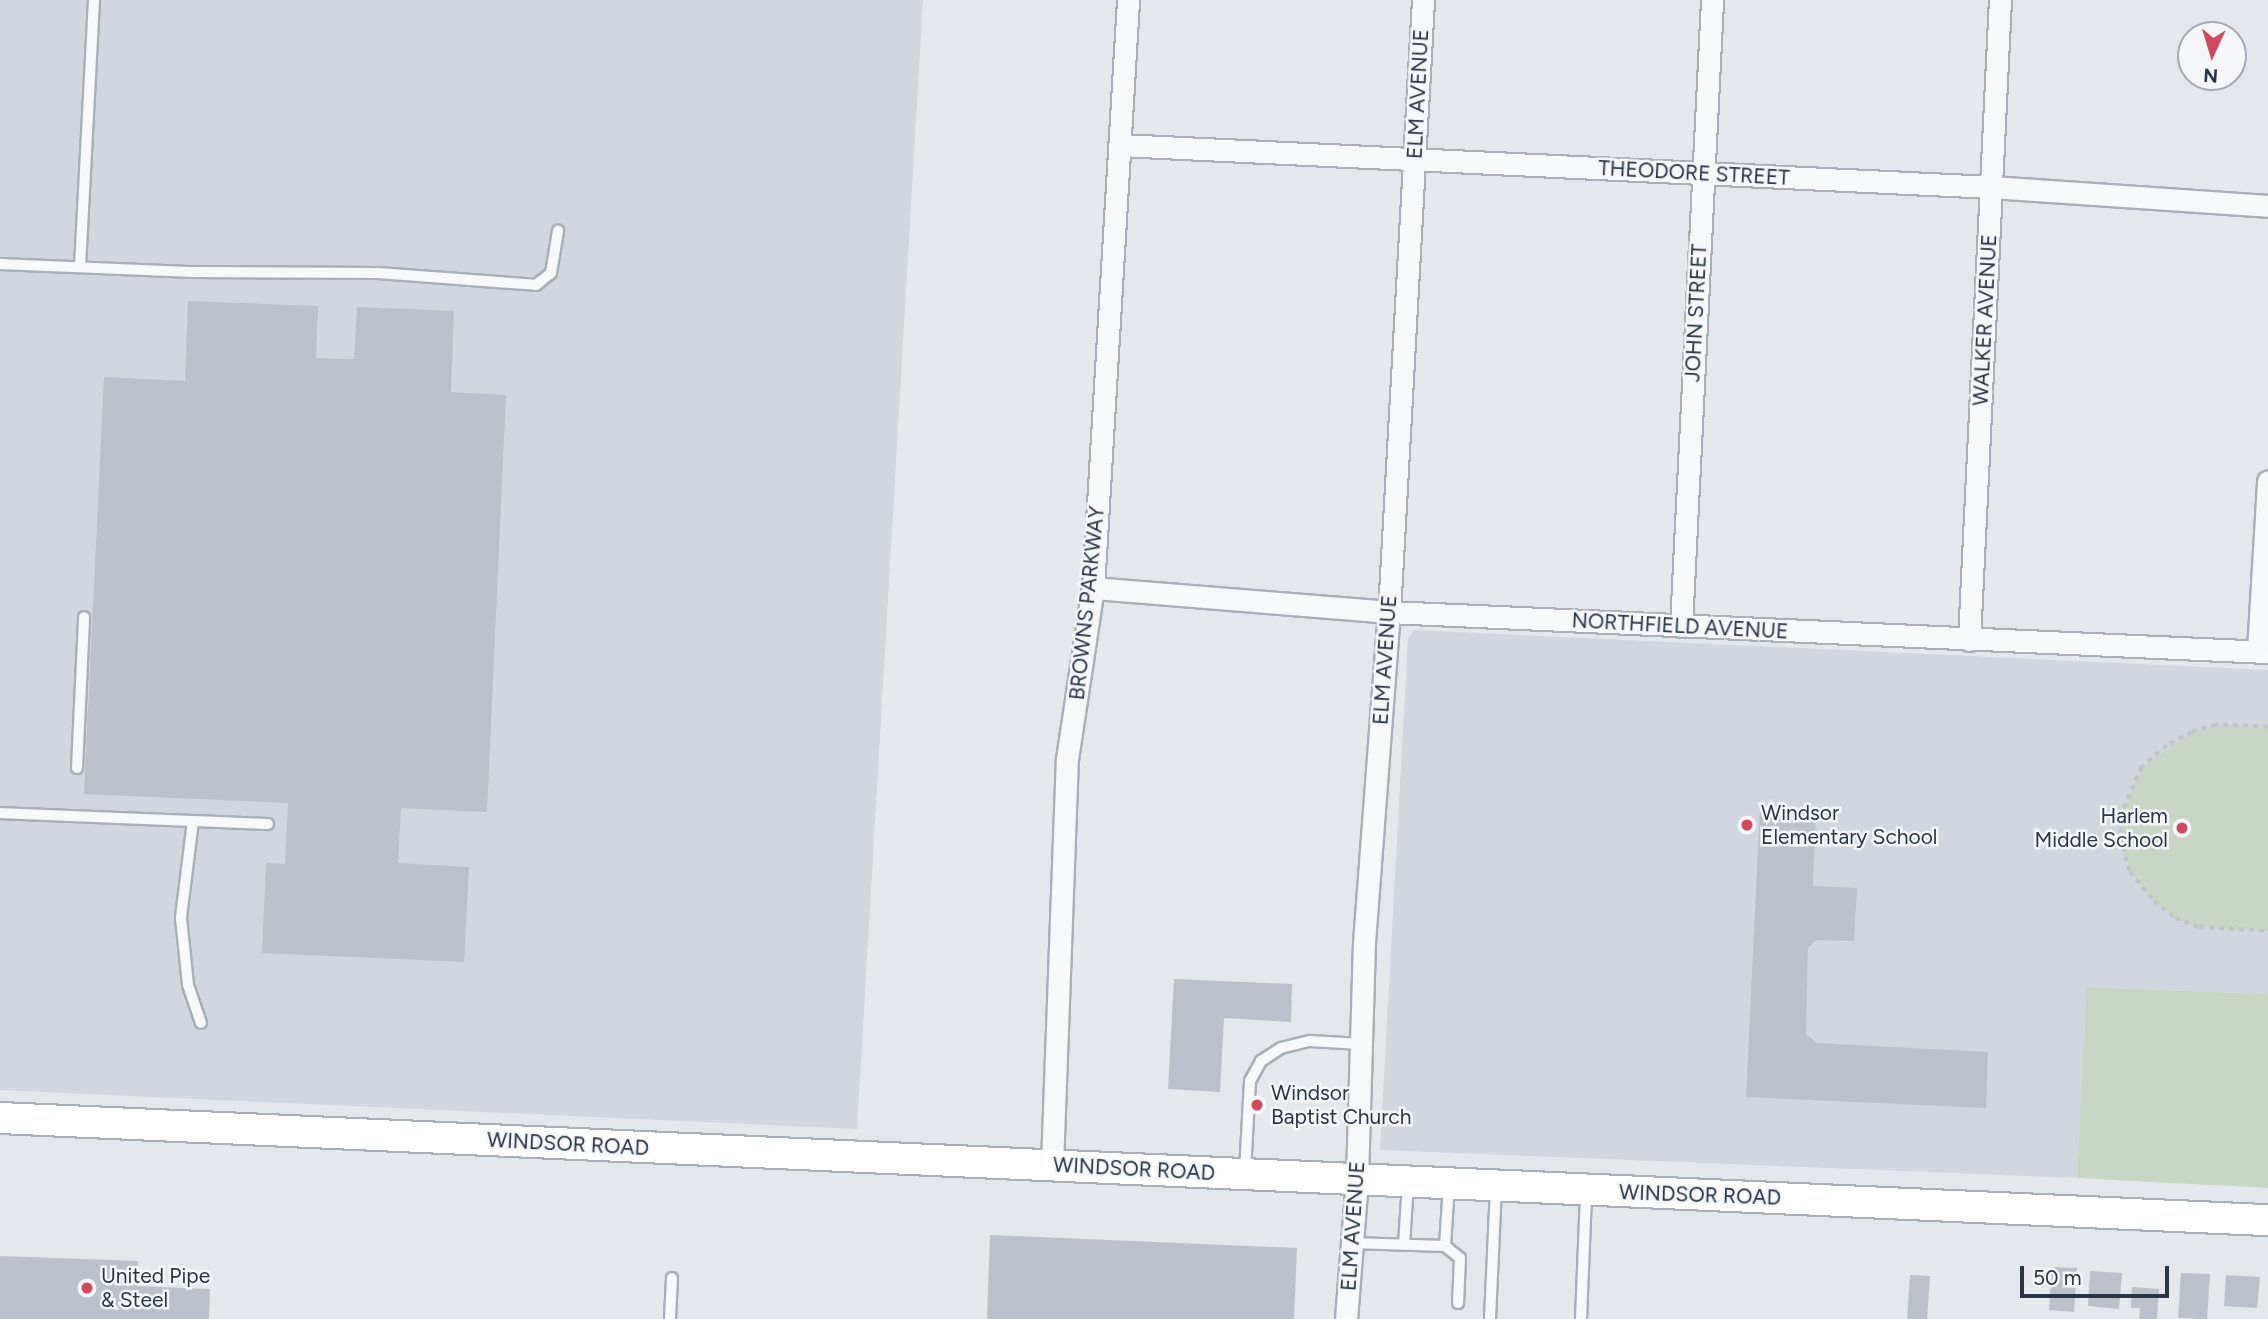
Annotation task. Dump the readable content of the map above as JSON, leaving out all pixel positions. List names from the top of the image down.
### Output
{
  "streets": {
    "street": [
      "ELM AVENUE",
      "THEODORE STREET",
      "JOHN STREET",
      "WALKER AVENUE",
      "BROWNS PARKWAY",
      "NORTHFIELD AVENUE",
      "WINDSOR ROAD"
    ]
  },
  "crossings": [
    ["ELM AVENUE", "THEODORE STREET"],
    ["ELM AVENUE", "NORTHFIELD AVENUE"],
    ["ELM AVENUE", "WINDSOR ROAD"],
    ["THEODORE STREET", "JOHN STREET"],
    ["THEODORE STREET", "WALKER AVENUE"],
    ["THEODORE STREET", "BROWNS PARKWAY"],
    ["JOHN STREET", "NORTHFIELD AVENUE"],
    ["WALKER AVENUE", "NORTHFIELD AVENUE"],
    ["BROWNS PARKWAY", "NORTHFIELD AVENUE"],
    ["BROWNS PARKWAY", "WINDSOR ROAD"]
  ],
  "places": [
    "Windsor Elementary School",
    "Harlem Middle School",
    "Windsor Baptist Church",
    "United Pipe & Steel"
  ],
  "scale_bar": "50 m",
  "north": "bottom"
}
